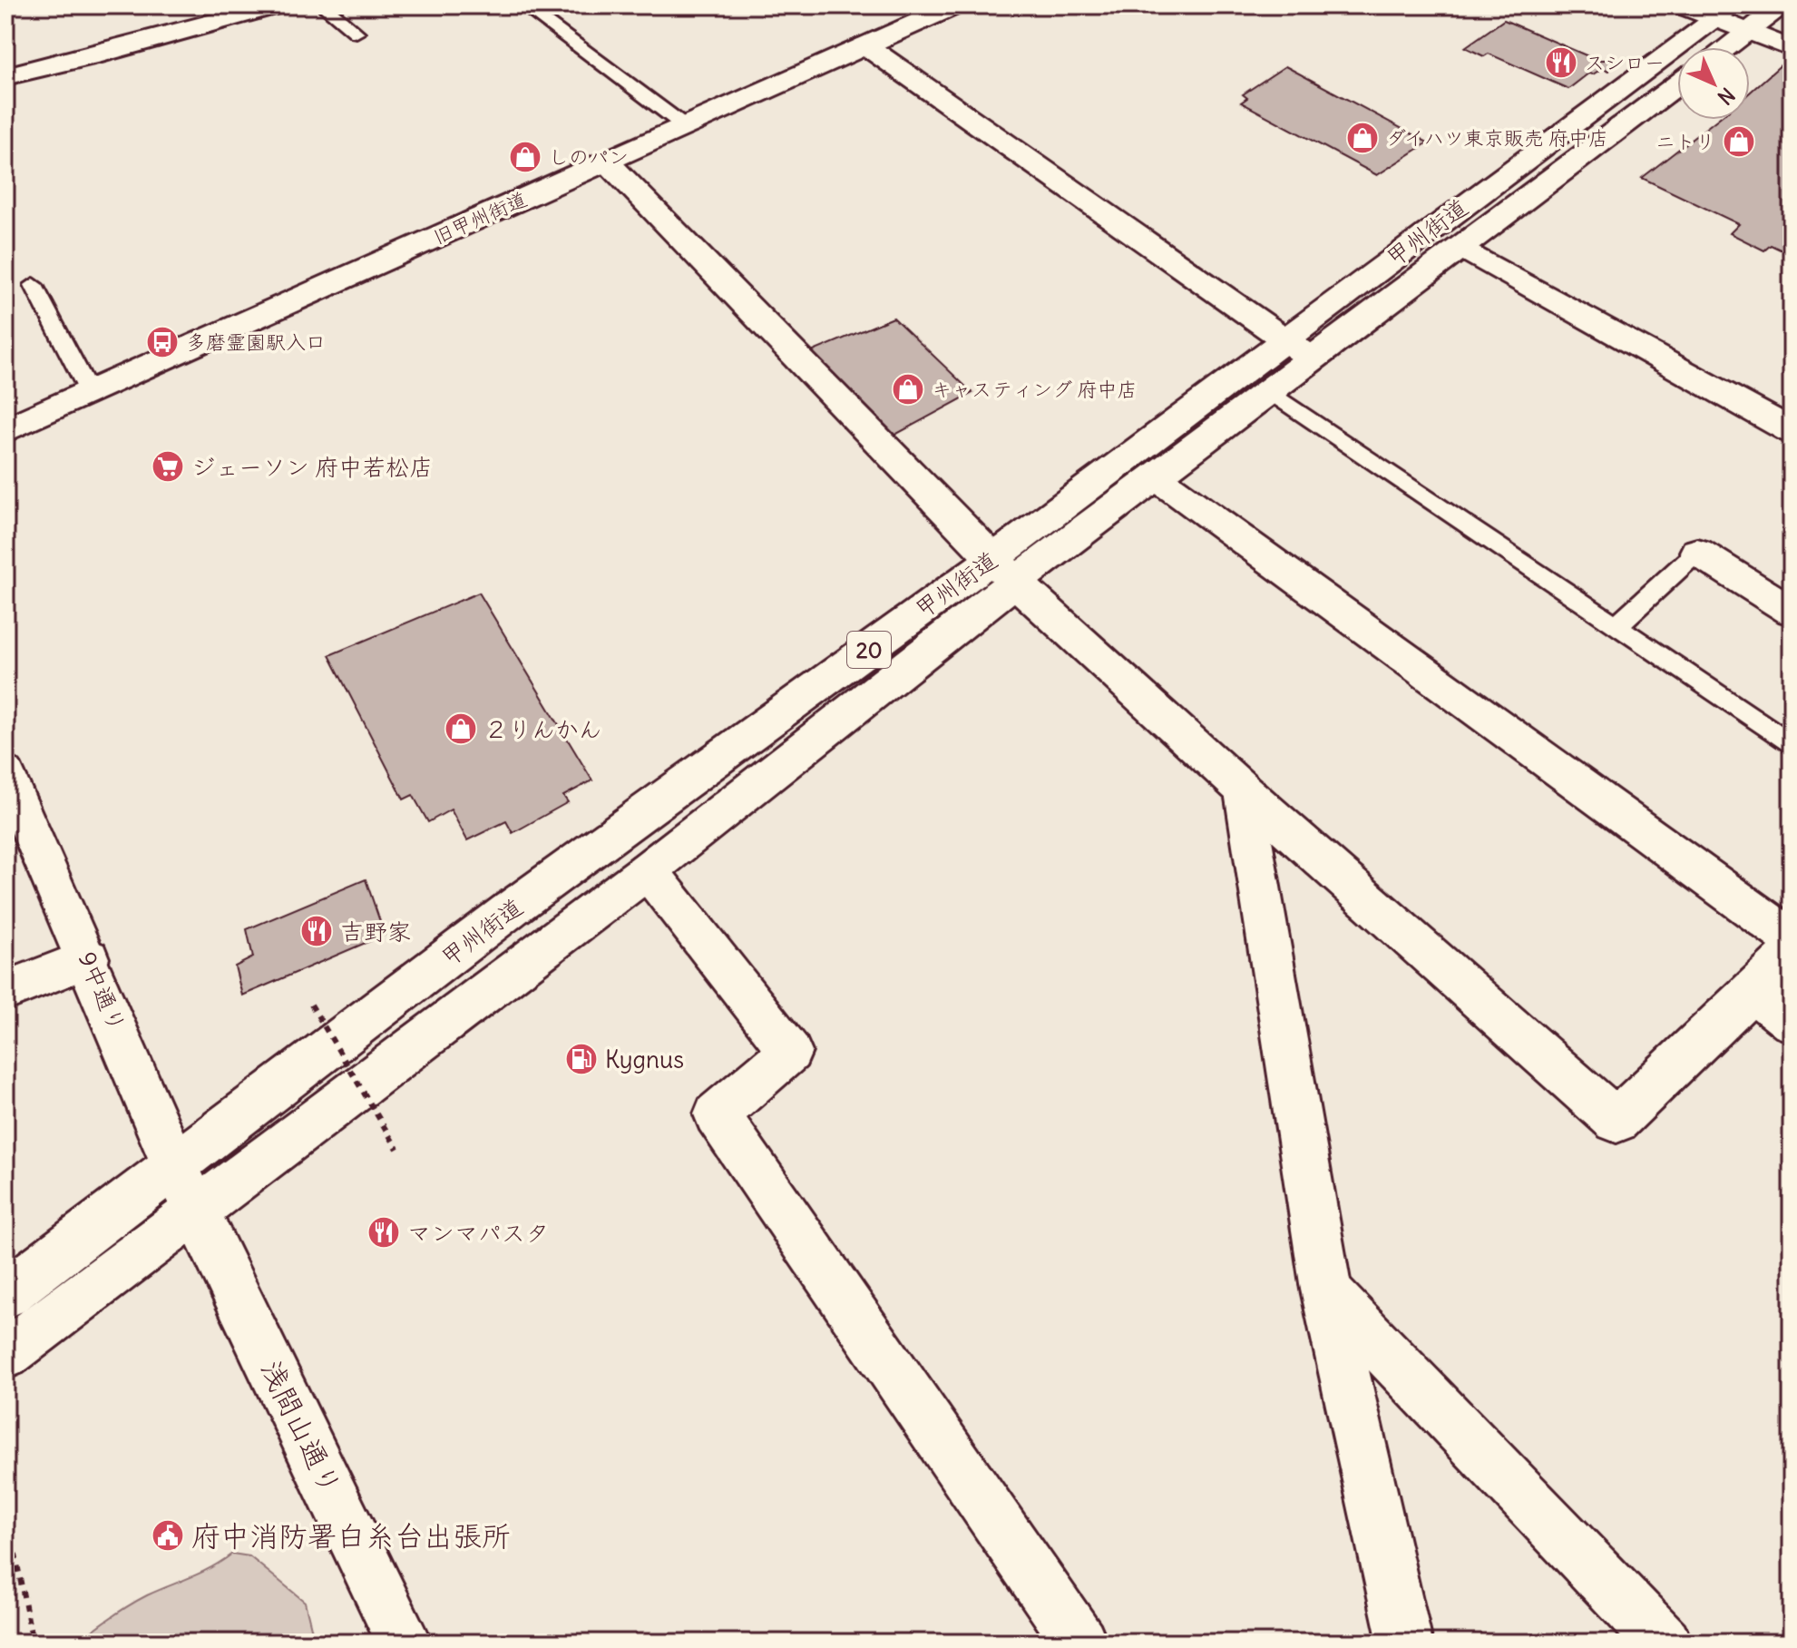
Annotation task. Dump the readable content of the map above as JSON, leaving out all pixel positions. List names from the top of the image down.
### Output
{
  "streets": {
    "main road": [
      "旧甲州街道",
      "甲州街道",
      "20",
      "9中通り",
      "浅間山通り"
    ]
  },
  "crossings": [
    ["甲州街道", "9中通り"],
    ["甲州街道", "浅間山通り"],
    ["9中通り", "浅間山通り"]
  ],
  "places": {
    "restaurant": ["スシロー", "吉野家", "マンマパスタ"],
    "shop": [
      "ダイハツ東京販売 府中店",
      "ニトリ",
      "しのパン",
      "キャスティング 府中店",
      "２りんかん"
    ],
    "bus stop": ["多磨霊園駅入口"],
    "supermarket": ["ジェーソン 府中若松店"],
    "fuel station": ["Kygnus"],
    "public building": ["府中消防署白糸台出張所"]
  },
  "north": "bottom right"
}
